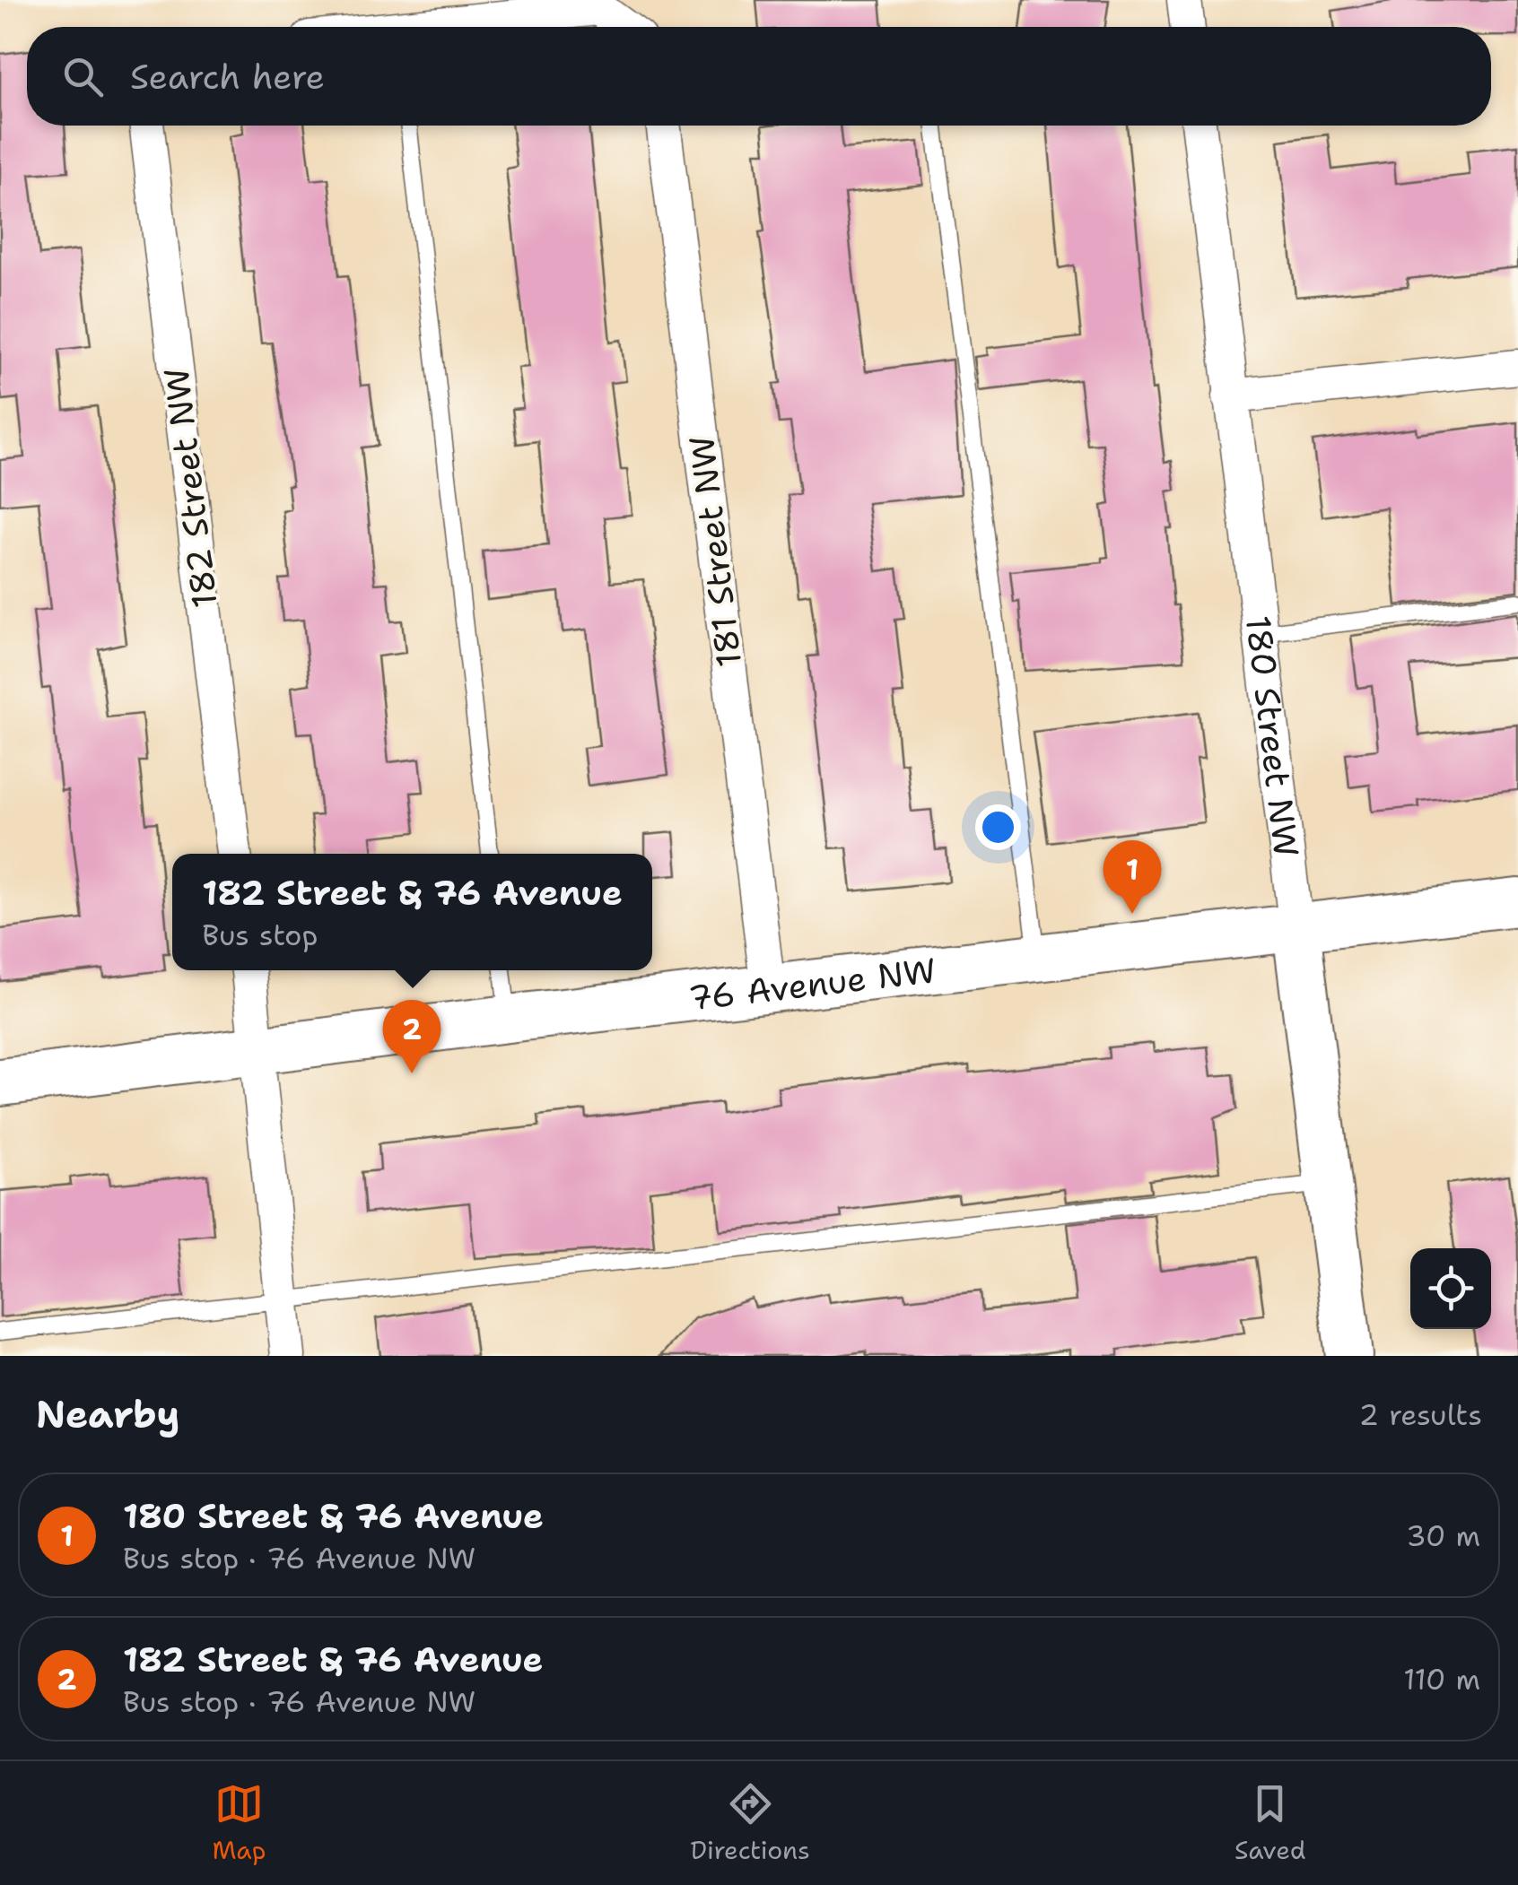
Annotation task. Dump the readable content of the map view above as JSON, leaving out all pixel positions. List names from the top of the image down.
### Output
{
  "streets": {
    "street": [
      "182 Street NW",
      "181 Street NW",
      "180 Street NW",
      "76 Avenue NW"
    ]
  },
  "crossings": [
    ["181 Street NW", "76 Avenue NW"],
    ["180 Street NW", "76 Avenue NW"]
  ],
  "page": {
    "search": "Search here",
    "pins": ["1", "2"],
    "popup": ["182 Street & 76 Avenue", "Bus stop"],
    "heading": ["Nearby", "2 results"],
    "list": [
      {
        "mark": "1",
        "name": "180 Street & 76 Avenue",
        "note": "Bus stop · 76 Avenue NW",
        "value": "30 m"
      },
      {
        "mark": "2",
        "name": "182 Street & 76 Avenue",
        "note": "Bus stop · 76 Avenue NW",
        "value": "110 m"
      }
    ],
    "nav": ["Map", "Directions", "Saved"]
  }
}
